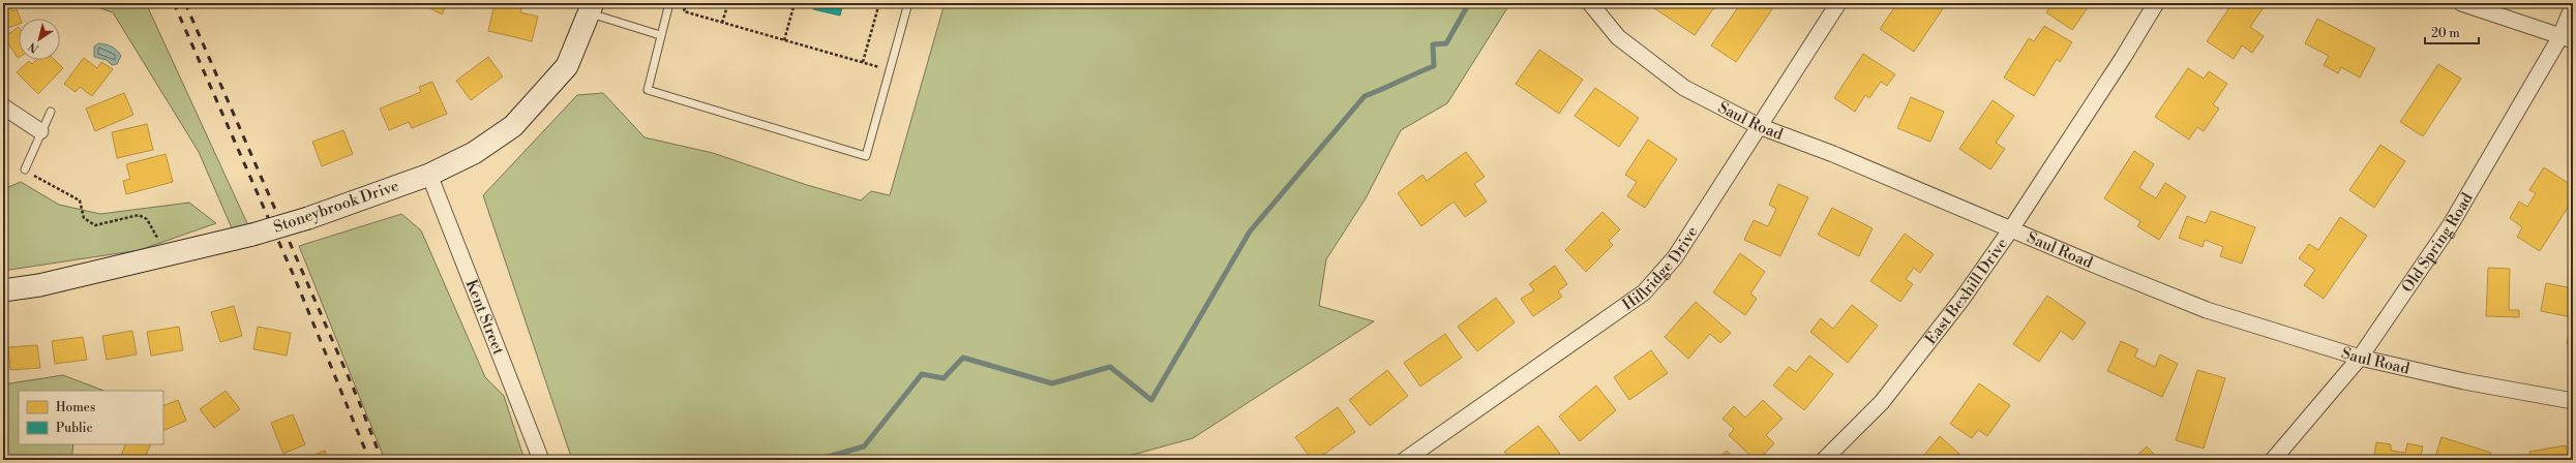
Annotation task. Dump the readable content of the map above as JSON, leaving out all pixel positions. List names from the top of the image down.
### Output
{
  "streets": {
    "street": [
      "Saul Road",
      "Stoneybrook Drive",
      "Old Spring Road",
      "Hillridge Drive",
      "East Bexhill Drive",
      "Kent Street"
    ]
  },
  "crossings": [
    ["Saul Road", "Old Spring Road"],
    ["Saul Road", "Hillridge Drive"],
    ["Saul Road", "East Bexhill Drive"],
    ["Stoneybrook Drive", "Kent Street"]
  ],
  "legend": ["Homes", "Public"],
  "scale_bar": "20 m",
  "north": "bottom left"
}
